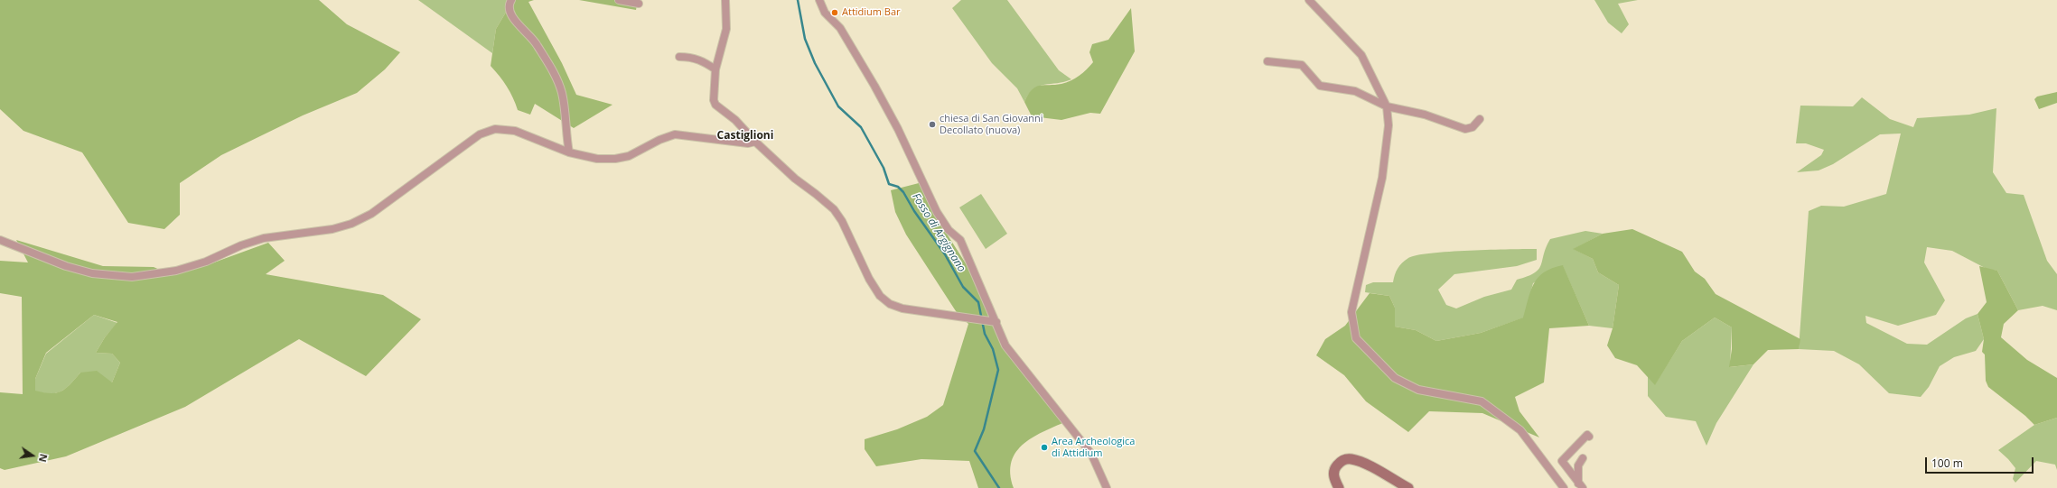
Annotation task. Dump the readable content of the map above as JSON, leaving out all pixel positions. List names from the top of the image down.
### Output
{
  "districts": ["Castiglioni"],
  "water": ["Fosso di Argignano"],
  "places": ["Attidium Bar", "chiesa di San Giovanni Decollato (nuova)", "Area Archeologica di Attidium"],
  "scale_bar": "100 m",
  "north": "right"
}
